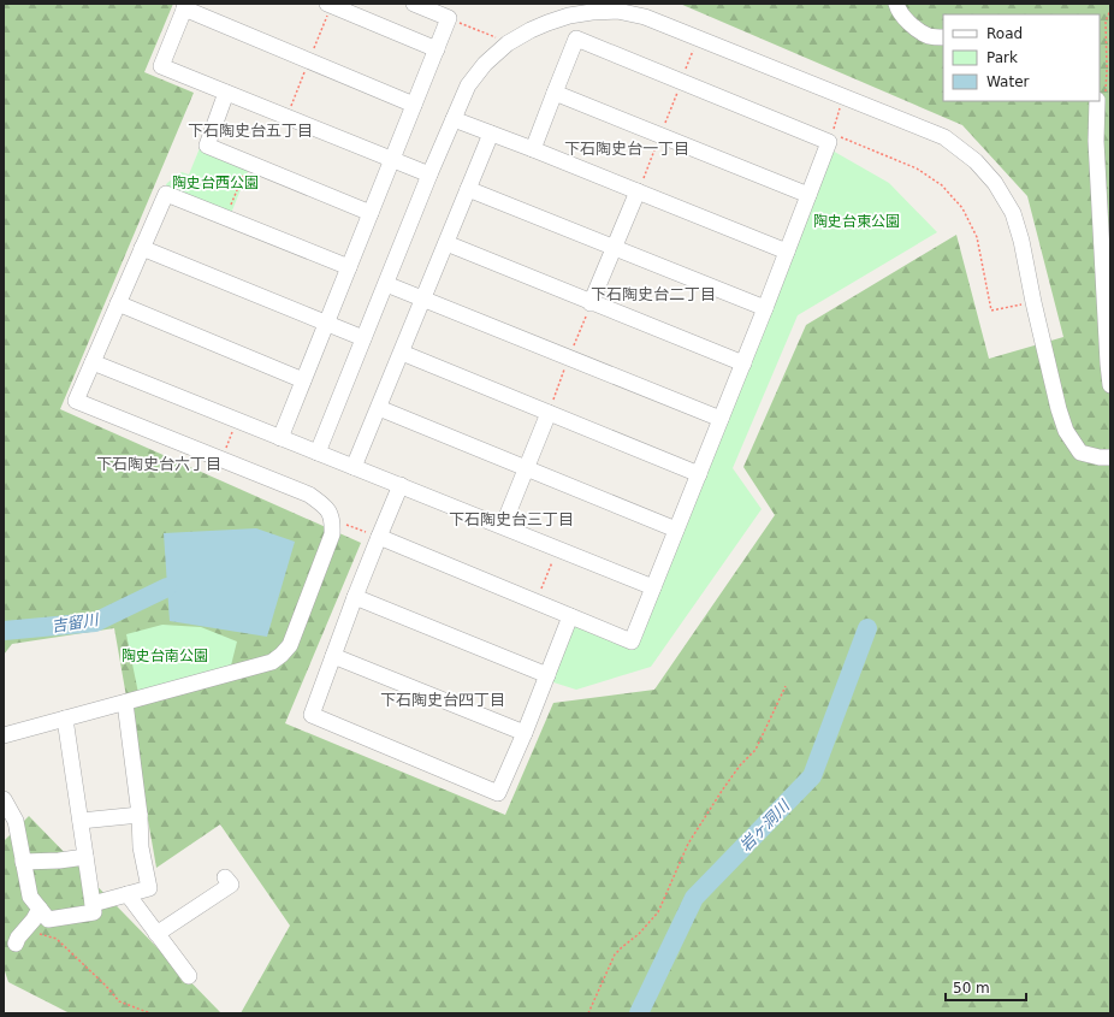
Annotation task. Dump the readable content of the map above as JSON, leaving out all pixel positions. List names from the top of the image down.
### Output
{
  "districts": [
    "下石陶史台五丁目",
    "下石陶史台一丁目",
    "下石陶史台二丁目",
    "下石陶史台六丁目",
    "下石陶史台三丁目",
    "下石陶史台四丁目"
  ],
  "water": ["吉留川", "岩ヶ洞川"],
  "parks": ["陶史台西公園", "陶史台東公園", "陶史台南公園"],
  "legend": ["Road", "Park", "Water"],
  "scale_bar": "50 m"
}
